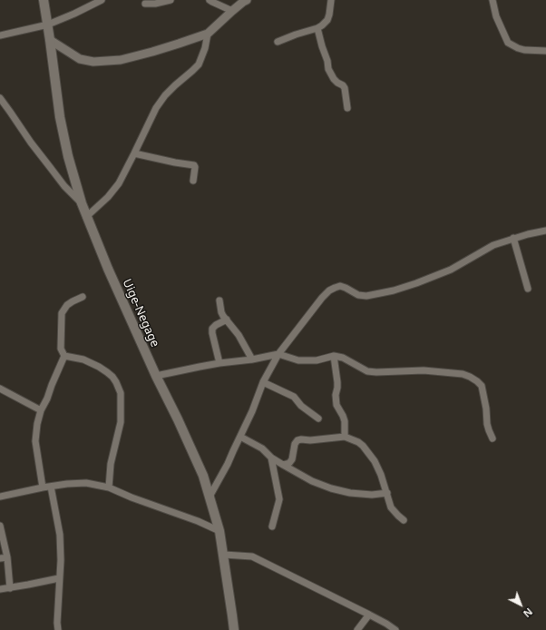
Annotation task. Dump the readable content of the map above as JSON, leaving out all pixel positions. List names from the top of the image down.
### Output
{
  "streets": {
    "main road": ["Uige-Negage"]
  },
  "north": "bottom right"
}
